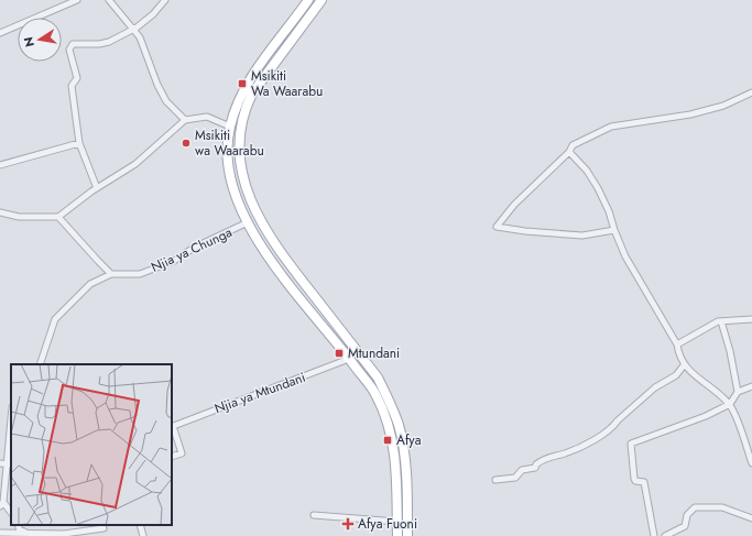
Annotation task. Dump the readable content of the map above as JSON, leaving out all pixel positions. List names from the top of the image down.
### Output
{
  "streets": {
    "street": ["Njia ya Chunga", "Njia ya Mtundani"]
  },
  "places": {
    "transit": ["Msikiti Wa Waarabu", "Mtundani", "Afya"],
    "other": ["Msikiti wa Waarabu"],
    "health": ["Afya Fuoni"]
  },
  "north": "left"
}
